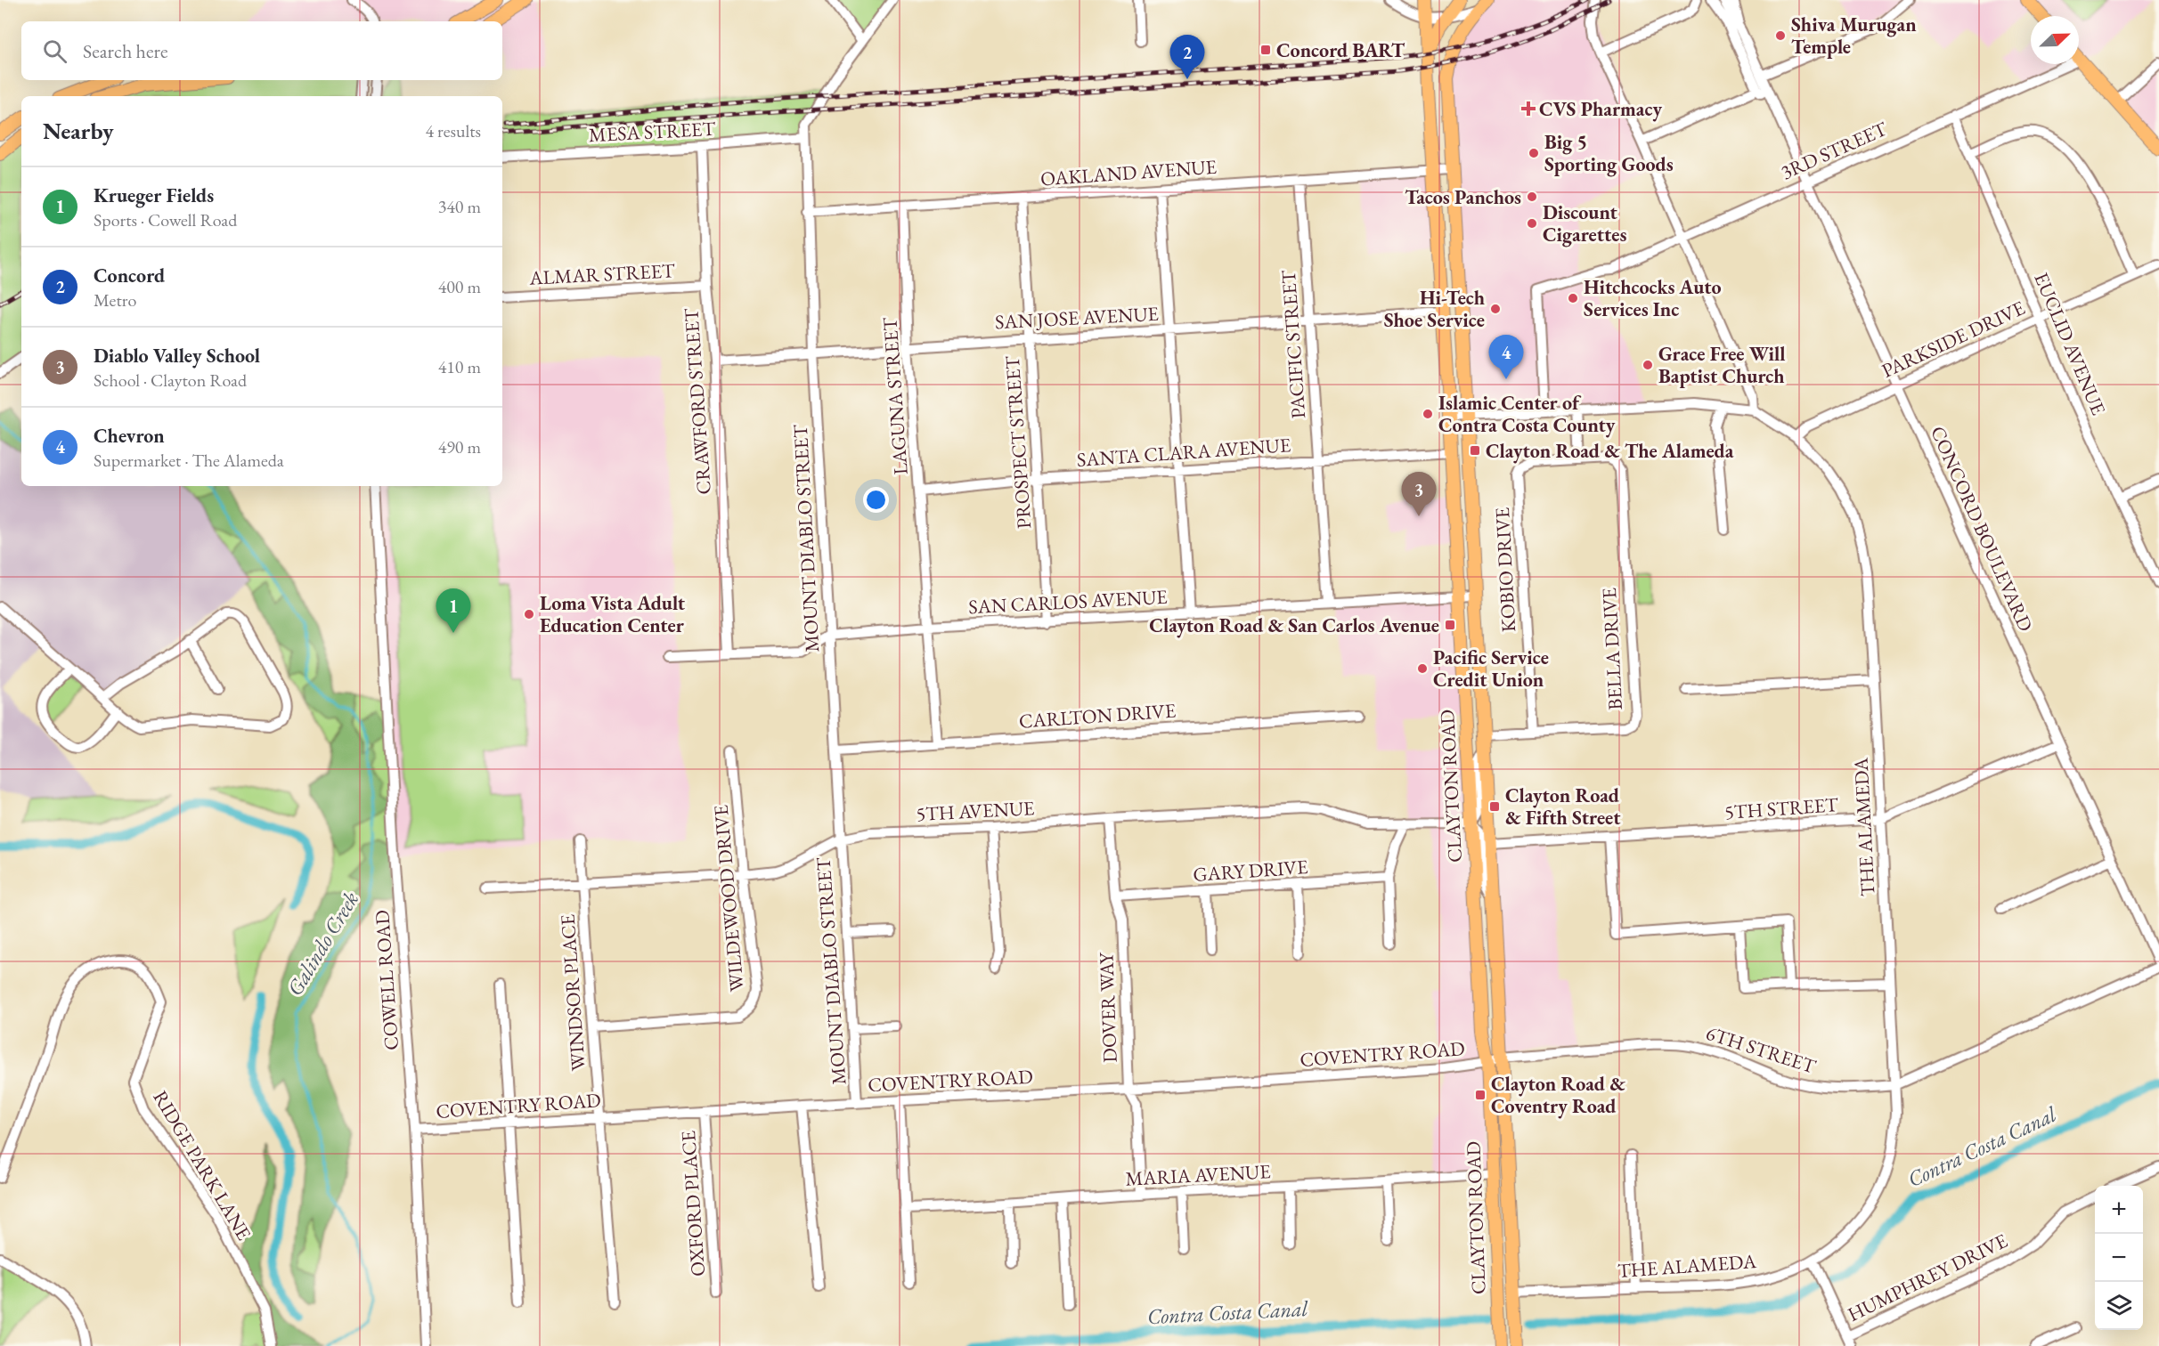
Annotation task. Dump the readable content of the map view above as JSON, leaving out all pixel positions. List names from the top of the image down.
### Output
{
  "streets": {
    "main road": ["CLAYTON ROAD"],
    "street": [
      "MESA STREET",
      "3RD STREET",
      "OAKLAND AVENUE",
      "ALMAR STREET",
      "SAN JOSE AVENUE",
      "PARKSIDE DRIVE",
      "EUCLID AVENUE",
      "PACIFIC STREET",
      "LAGUNA STREET",
      "CRAWFORD STREET",
      "PROSPECT STREET",
      "SANTA CLARA AVENUE",
      "CONCORD BOULEVARD",
      "MOUNT DIABLO STREET",
      "KOBIO DRIVE",
      "SAN CARLOS AVENUE",
      "BELLA DRIVE",
      "CARLTON DRIVE",
      "5TH STREET",
      "5TH AVENUE",
      "THE ALAMEDA",
      "GARY DRIVE",
      "WILDEWOOD DRIVE",
      "COWELL ROAD",
      "WINDSOR PLACE",
      "DOVER WAY",
      "6TH STREET",
      "COVENTRY ROAD",
      "RIDGE PARK LANE",
      "MARIA AVENUE",
      "OXFORD PLACE",
      "HUMPHREY DRIVE"
    ]
  },
  "crossings": [
    ["MESA STREET", "CRAWFORD STREET"],
    ["MESA STREET", "MOUNT DIABLO STREET"],
    ["3RD STREET", "EUCLID AVENUE"],
    ["3RD STREET", "CONCORD BOULEVARD"],
    ["3RD STREET", "THE ALAMEDA"],
    ["OAKLAND AVENUE", "PACIFIC STREET"],
    ["OAKLAND AVENUE", "LAGUNA STREET"],
    ["OAKLAND AVENUE", "PROSPECT STREET"],
    ["OAKLAND AVENUE", "MOUNT DIABLO STREET"],
    ["OAKLAND AVENUE", "CLAYTON ROAD"],
    ["ALMAR STREET", "CRAWFORD STREET"],
    ["SAN JOSE AVENUE", "PACIFIC STREET"],
    ["SAN JOSE AVENUE", "LAGUNA STREET"],
    ["SAN JOSE AVENUE", "CRAWFORD STREET"],
    ["SAN JOSE AVENUE", "PROSPECT STREET"],
    ["SAN JOSE AVENUE", "MOUNT DIABLO STREET"],
    ["SAN JOSE AVENUE", "CLAYTON ROAD"],
    ["PARKSIDE DRIVE", "EUCLID AVENUE"],
    ["PARKSIDE DRIVE", "CONCORD BOULEVARD"],
    ["PARKSIDE DRIVE", "THE ALAMEDA"],
    ["PACIFIC STREET", "SANTA CLARA AVENUE"],
    ["PACIFIC STREET", "SAN CARLOS AVENUE"],
    ["LAGUNA STREET", "SANTA CLARA AVENUE"],
    ["LAGUNA STREET", "SAN CARLOS AVENUE"],
    ["LAGUNA STREET", "CARLTON DRIVE"],
    ["CRAWFORD STREET", "SAN CARLOS AVENUE"],
    ["PROSPECT STREET", "SANTA CLARA AVENUE"],
    ["PROSPECT STREET", "SAN CARLOS AVENUE"],
    ["SANTA CLARA AVENUE", "CLAYTON ROAD"],
    ["CONCORD BOULEVARD", "5TH STREET"],
    ["CONCORD BOULEVARD", "6TH STREET"],
    ["MOUNT DIABLO STREET", "SAN CARLOS AVENUE"],
    ["MOUNT DIABLO STREET", "CARLTON DRIVE"],
    ["MOUNT DIABLO STREET", "5TH AVENUE"],
    ["MOUNT DIABLO STREET", "COVENTRY ROAD"],
    ["KOBIO DRIVE", "BELLA DRIVE"],
    ["SAN CARLOS AVENUE", "CLAYTON ROAD"],
    ["BELLA DRIVE", "CLAYTON ROAD"],
    ["CLAYTON ROAD", "5TH STREET"],
    ["CLAYTON ROAD", "5TH AVENUE"],
    ["CLAYTON ROAD", "THE ALAMEDA"],
    ["CLAYTON ROAD", "6TH STREET"],
    ["CLAYTON ROAD", "COVENTRY ROAD"],
    ["CLAYTON ROAD", "MARIA AVENUE"],
    ["5TH STREET", "THE ALAMEDA"],
    ["5TH AVENUE", "WILDEWOOD DRIVE"],
    ["5TH AVENUE", "WINDSOR PLACE"],
    ["5TH AVENUE", "DOVER WAY"],
    ["THE ALAMEDA", "6TH STREET"],
    ["GARY DRIVE", "DOVER WAY"],
    ["WILDEWOOD DRIVE", "WINDSOR PLACE"],
    ["COWELL ROAD", "COVENTRY ROAD"],
    ["WINDSOR PLACE", "COVENTRY ROAD"],
    ["DOVER WAY", "COVENTRY ROAD"],
    ["DOVER WAY", "MARIA AVENUE"],
    ["6TH STREET", "COVENTRY ROAD"],
    ["COVENTRY ROAD", "OXFORD PLACE"]
  ],
  "water": ["Galindo Creek", "Contra Costa Canal"],
  "places": {
    "other": [
      "Shiva Murugan Temple",
      "Big 5 Sporting Goods",
      "Tacos Panchos",
      "Discount Cigarettes",
      "Hitchcocks Auto Services Inc",
      "Hi-Tech Shoe Service",
      "Grace Free Will Baptist Church",
      "Islamic Center of Contra Costa County",
      "Loma Vista Adult Education Center",
      "Pacific Service Credit Union"
    ],
    "transit": [
      "Concord BART",
      "Clayton Road & The Alameda",
      "Clayton Road & San Carlos Avenue",
      "Clayton Road & Fifth Street",
      "Clayton Road & Coventry Road"
    ],
    "health": ["CVS Pharmacy"]
  },
  "north": "top right",
  "page": {
    "search": "Search here",
    "pins": [
      "2",
      "4",
      "3",
      "1"
    ],
    "heading": ["Nearby", "4 results"],
    "list": [
      {
        "mark": "1",
        "name": "Krueger Fields",
        "note": "Sports · Cowell Road",
        "value": "340 m"
      },
      {
        "mark": "2",
        "name": "Concord",
        "note": "Metro",
        "value": "400 m"
      },
      {
        "mark": "3",
        "name": "Diablo Valley School",
        "note": "School · Clayton Road",
        "value": "410 m"
      },
      {
        "mark": "4",
        "name": "Chevron",
        "note": "Supermarket · The Alameda",
        "value": "490 m"
      }
    ],
    "map_buttons": ["+", "−"]
  }
}
